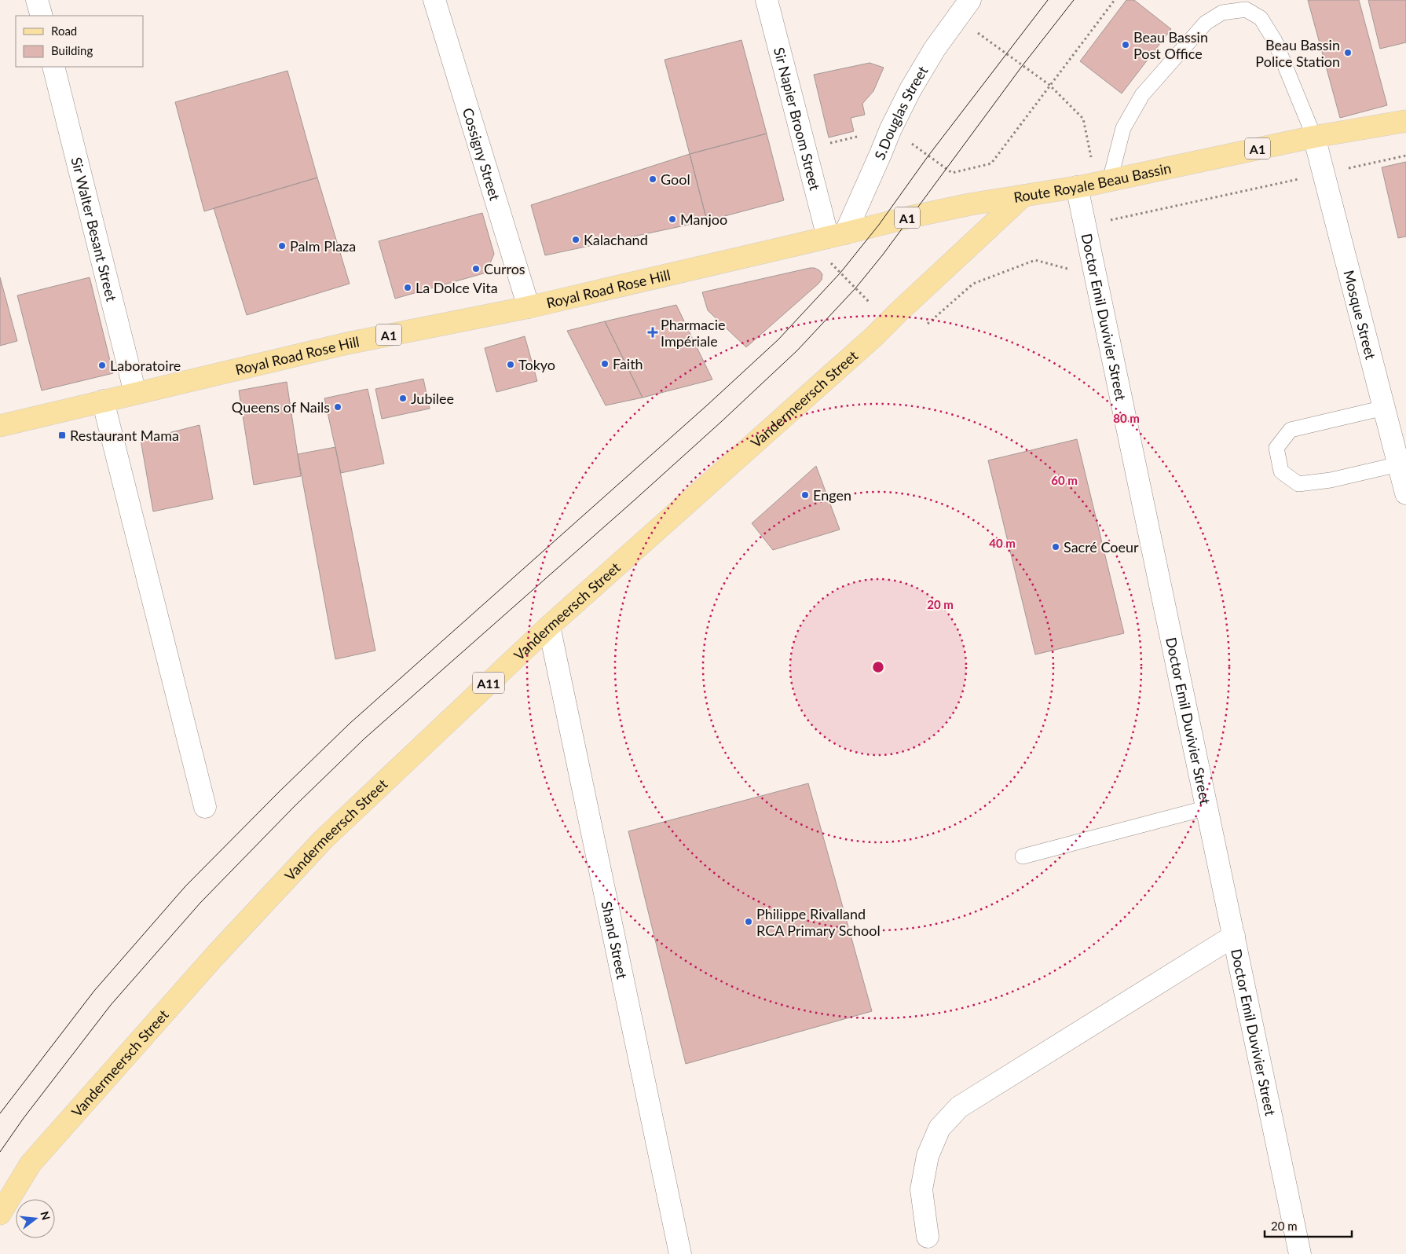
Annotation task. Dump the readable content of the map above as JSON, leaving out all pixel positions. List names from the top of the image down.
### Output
{
  "streets": {
    "main road": [
      "A1",
      "Route Royale Beau Bassin",
      "Royal Road Rose Hill",
      "Vandermeersch Street",
      "A11"
    ],
    "street": [
      "S.Douglas Street",
      "Sir Napier Broom Street",
      "Cossigny Street",
      "Sir Walter Besant Street",
      "Mosque Street",
      "Doctor Emil Duvivier Street",
      "Shand Street"
    ]
  },
  "crossings": [
    ["S.Douglas Street", "Sir Napier Broom Street"],
    ["S.Douglas Street", "Route Royale Beau Bassin"],
    ["Sir Napier Broom Street", "Route Royale Beau Bassin"],
    ["Cossigny Street", "Royal Road Rose Hill"],
    ["Route Royale Beau Bassin", "Royal Road Rose Hill"],
    ["Route Royale Beau Bassin", "Mosque Street"],
    ["Route Royale Beau Bassin", "Doctor Emil Duvivier Street"],
    ["Route Royale Beau Bassin", "Vandermeersch Street"],
    ["Sir Walter Besant Street", "Royal Road Rose Hill"],
    ["Vandermeersch Street", "Shand Street"]
  ],
  "places": {
    "other": [
      "Beau Bassin Post Office",
      "Beau Bassin Police Station",
      "Gool",
      "Manjoo",
      "Kalachand",
      "Palm Plaza",
      "Curros",
      "La Dolce Vita",
      "Faith",
      "Tokyo",
      "Laboratoire",
      "Jubilee",
      "Queens of Nails",
      "Engen",
      "Sacré Coeur",
      "Philippe Rivalland RCA Primary School"
    ],
    "health": ["Pharmacie Impériale"],
    "transit": ["Restaurant Mama"]
  },
  "legend": ["Road", "Building"],
  "scale_bar": "20 m",
  "north": "right",
  "rings": [
    "80 m",
    "60 m",
    "40 m",
    "20 m"
  ]
}
